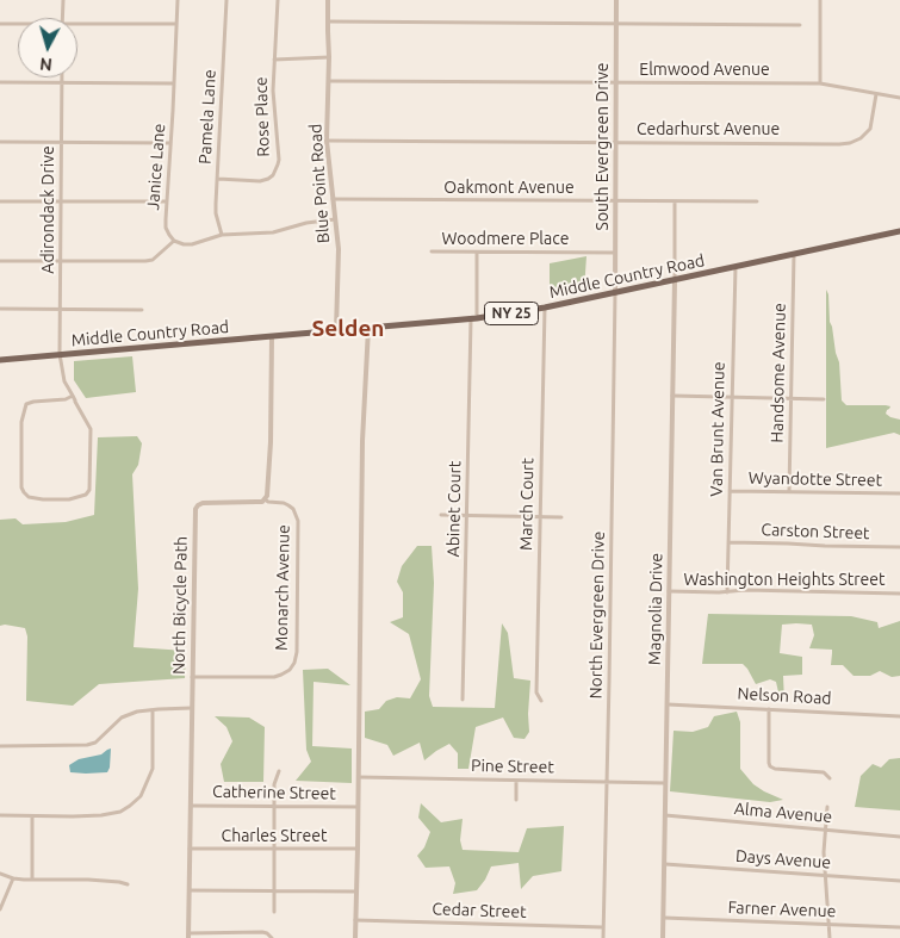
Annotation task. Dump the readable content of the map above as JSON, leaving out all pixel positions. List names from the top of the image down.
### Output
{
  "streets": {
    "main road": ["Middle Country Road", "NY 25"],
    "street": [
      "Elmwood Avenue",
      "Pamela Lane",
      "Rose Place",
      "Cedarhurst Avenue",
      "South Evergreen Drive",
      "Janice Lane",
      "Blue Point Road",
      "Oakmont Avenue",
      "Adirondack Drive",
      "Woodmere Place",
      "Handsome Avenue",
      "Van Brunt Avenue",
      "Wyandotte Street",
      "March Court",
      "Abinet Court",
      "Carston Street",
      "Washington Heights Street",
      "Monarch Avenue",
      "North Bicycle Path",
      "Magnolia Drive",
      "North Evergreen Drive",
      "Nelson Road",
      "Pine Street",
      "Catherine Street",
      "Alma Avenue",
      "Charles Street",
      "Days Avenue",
      "Farner Avenue",
      "Cedar Street"
    ]
  },
  "crossings": [
    ["Elmwood Avenue", "Cedarhurst Avenue"],
    ["Elmwood Avenue", "South Evergreen Drive"],
    ["Elmwood Avenue", "Blue Point Road"],
    ["Pamela Lane", "Rose Place"],
    ["Cedarhurst Avenue", "South Evergreen Drive"],
    ["Cedarhurst Avenue", "Blue Point Road"],
    ["South Evergreen Drive", "Oakmont Avenue"],
    ["South Evergreen Drive", "Woodmere Place"],
    ["South Evergreen Drive", "Middle Country Road"],
    ["South Evergreen Drive", "North Evergreen Drive"],
    ["Blue Point Road", "Oakmont Avenue"],
    ["Blue Point Road", "Middle Country Road"],
    ["Adirondack Drive", "Middle Country Road"],
    ["Woodmere Place", "Abinet Court"],
    ["Middle Country Road", "Handsome Avenue"],
    ["Middle Country Road", "Van Brunt Avenue"],
    ["Middle Country Road", "March Court"],
    ["Middle Country Road", "Abinet Court"],
    ["Middle Country Road", "Magnolia Drive"],
    ["Middle Country Road", "North Evergreen Drive"],
    ["Handsome Avenue", "Wyandotte Street"],
    ["Van Brunt Avenue", "Wyandotte Street"],
    ["Van Brunt Avenue", "Carston Street"],
    ["Van Brunt Avenue", "Washington Heights Street"],
    ["Washington Heights Street", "Magnolia Drive"],
    ["Monarch Avenue", "North Bicycle Path"],
    ["North Bicycle Path", "Catherine Street"],
    ["North Bicycle Path", "Charles Street"],
    ["Magnolia Drive", "Nelson Road"],
    ["Magnolia Drive", "Pine Street"],
    ["Magnolia Drive", "Alma Avenue"],
    ["Magnolia Drive", "Days Avenue"],
    ["Magnolia Drive", "Farner Avenue"],
    ["North Evergreen Drive", "Pine Street"],
    ["North Evergreen Drive", "Cedar Street"]
  ],
  "districts": ["Selden"],
  "north": "bottom"
}
